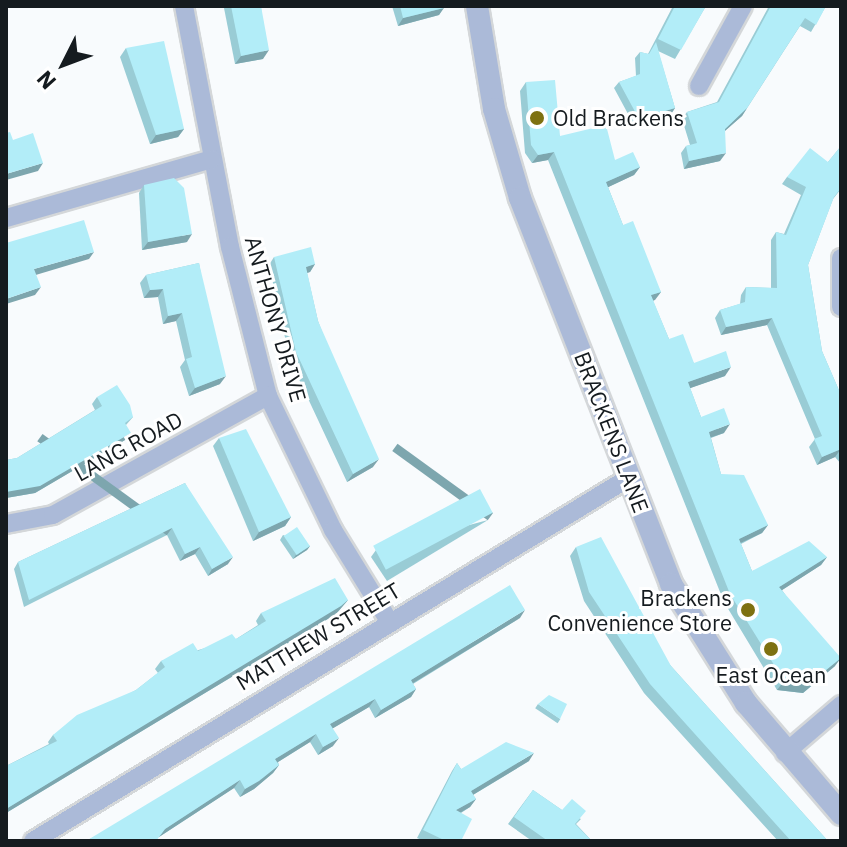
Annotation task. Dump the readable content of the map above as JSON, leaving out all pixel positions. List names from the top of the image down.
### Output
{
  "streets": {
    "street": [
      "ANTHONY DRIVE",
      "BRACKENS LANE",
      "LANG ROAD",
      "MATTHEW STREET"
    ]
  },
  "crossings": [
    ["ANTHONY DRIVE", "LANG ROAD"],
    ["ANTHONY DRIVE", "MATTHEW STREET"],
    ["BRACKENS LANE", "MATTHEW STREET"]
  ],
  "places": ["Old Brackens", "Brackens Convenience Store", "East Ocean"],
  "north": "bottom left"
}
